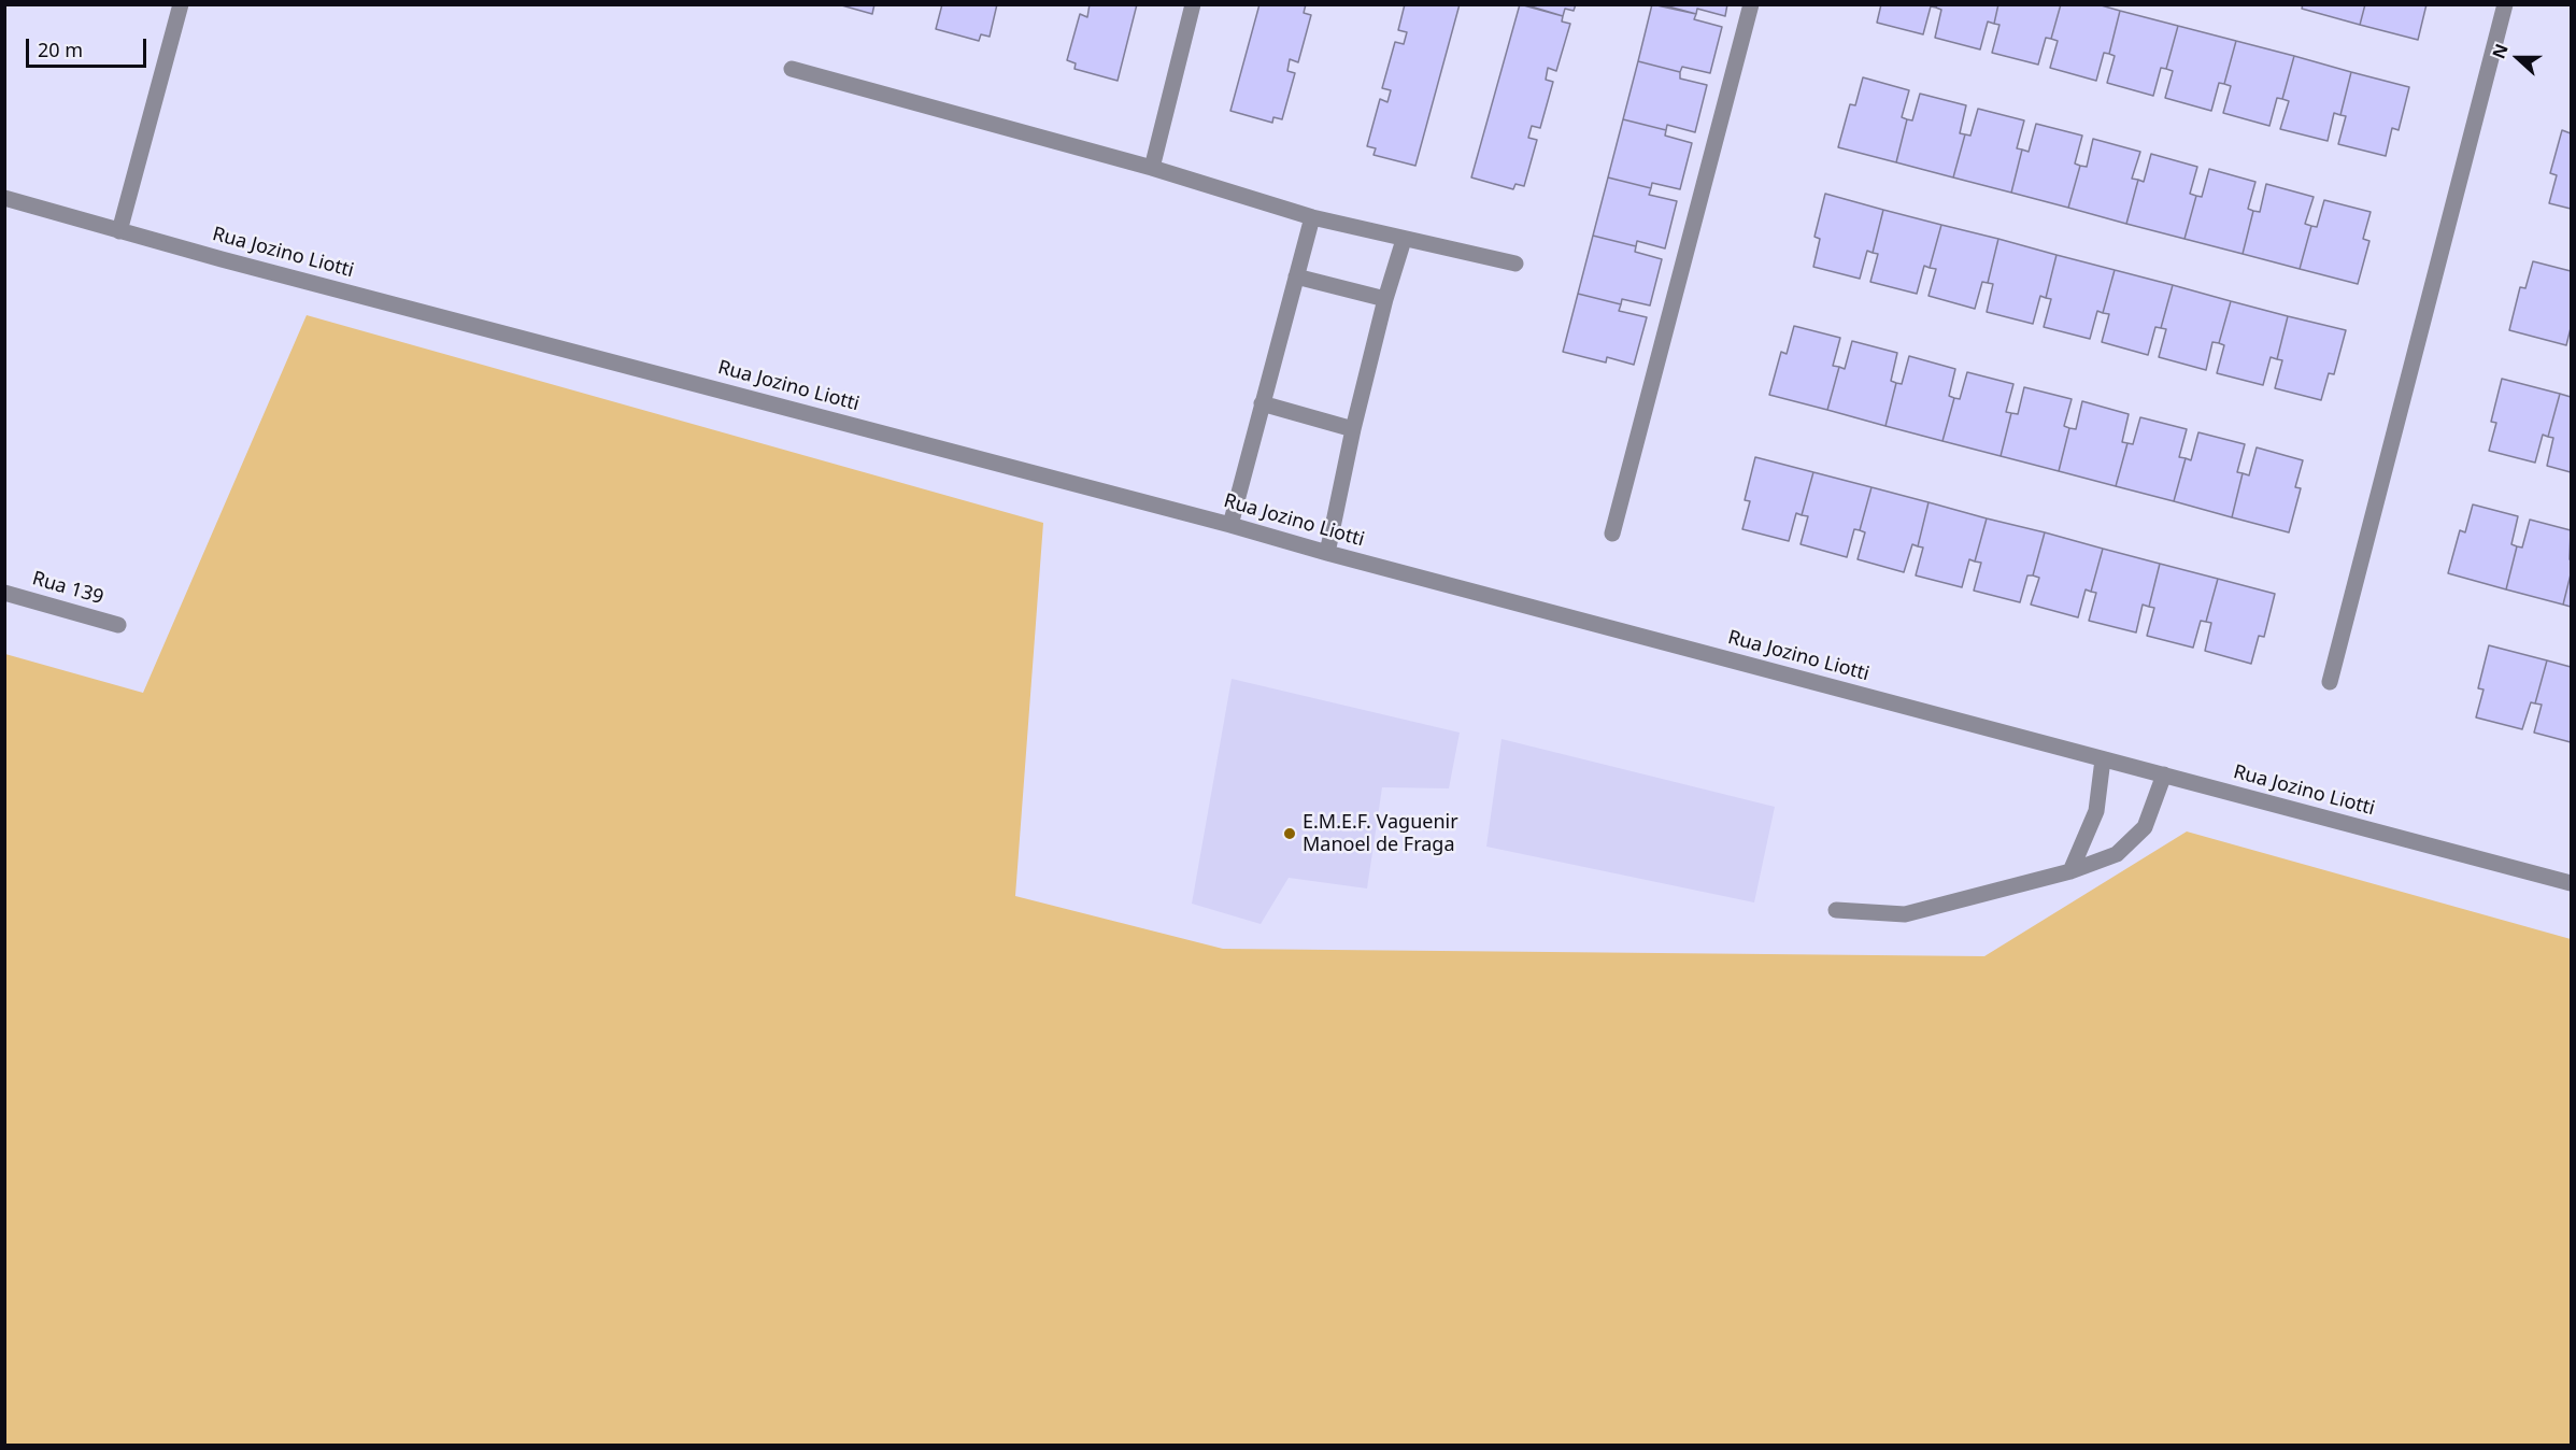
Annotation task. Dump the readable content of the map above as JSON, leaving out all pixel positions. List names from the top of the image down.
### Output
{
  "streets": {
    "street": ["Rua Jozino Liotti", "Rua 139"]
  },
  "places": ["E.M.E.F. Vaguenir Manoel de Fraga"],
  "scale_bar": "20 m",
  "north": "left"
}
